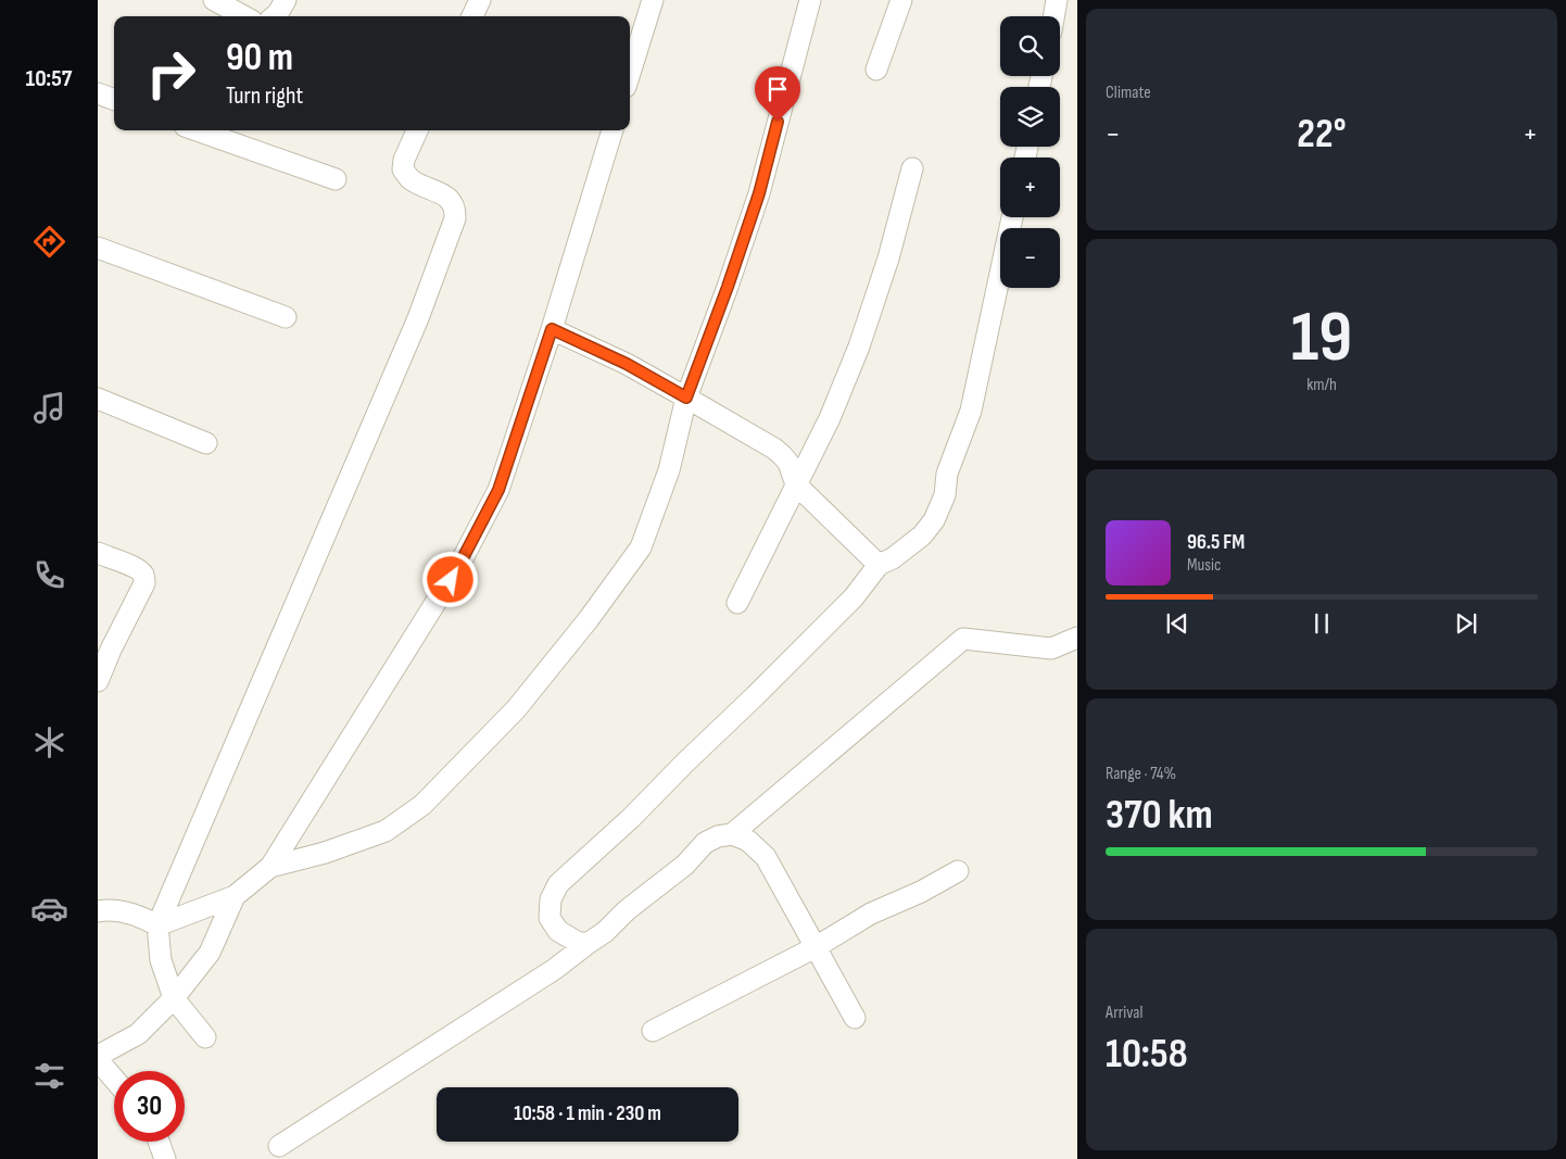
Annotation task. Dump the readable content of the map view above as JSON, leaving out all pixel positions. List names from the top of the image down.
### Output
{
  "page": {
    "tabs": "10:57",
    "tile": [
      "Climate",
      ["19", "km/h"],
      ["Range · 74%", "370 km"],
      ["Arrival", "10:58"]
    ],
    "map_buttons": ["+", "−"],
    "turn": ["90 m", "Turn right"],
    "heat": ["−", "22°", "+"],
    "song": ["96.5 FM", "Music"],
    "limit": "30",
    "trip": "10:58 · 1 min · 230 m"
  }
}
